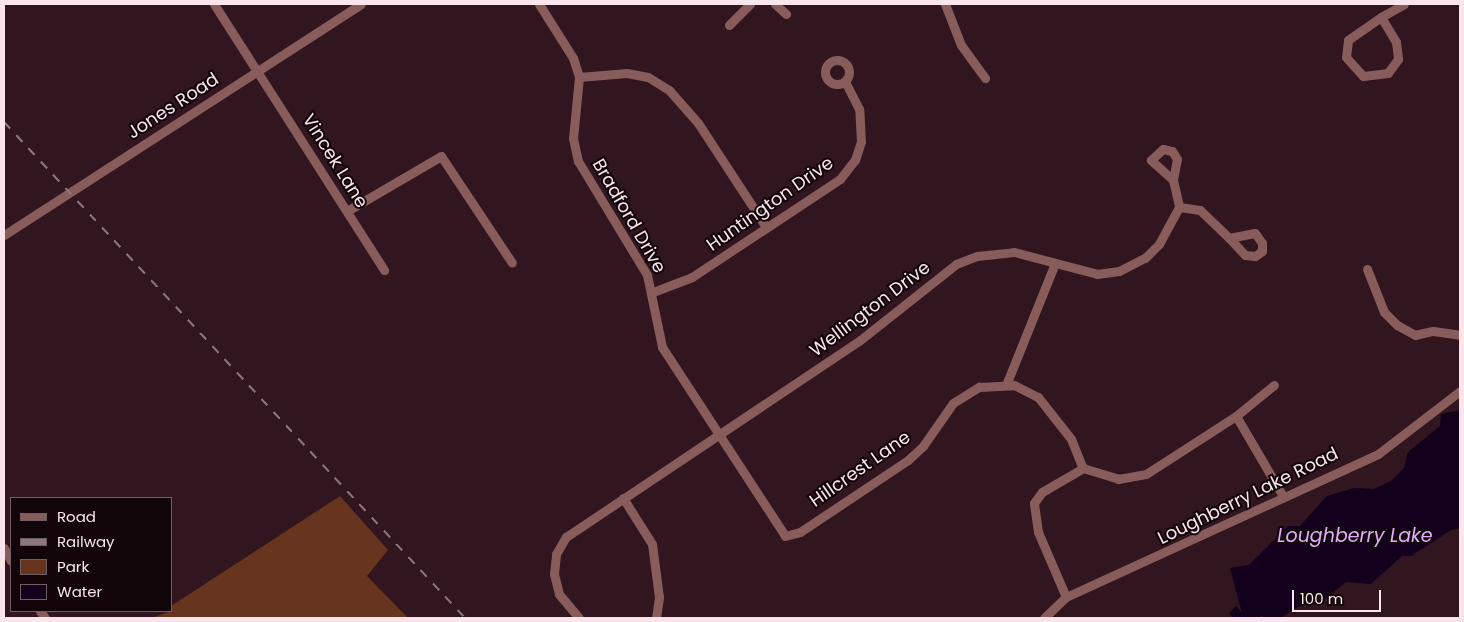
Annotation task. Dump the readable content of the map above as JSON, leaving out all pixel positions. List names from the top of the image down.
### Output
{
  "streets": {
    "street": [
      "Jones Road",
      "Vincek Lane",
      "Huntington Drive",
      "Bradford Drive",
      "Wellington Drive",
      "Hillcrest Lane",
      "Loughberry Lake Road"
    ]
  },
  "crossings": [
    ["Jones Road", "Vincek Lane"],
    ["Huntington Drive", "Bradford Drive"],
    ["Bradford Drive", "Wellington Drive"],
    ["Bradford Drive", "Hillcrest Lane"]
  ],
  "water": ["Loughberry Lake"],
  "legend": [
    "Road",
    "Railway",
    "Park",
    "Water"
  ],
  "scale_bar": "100 m"
}
